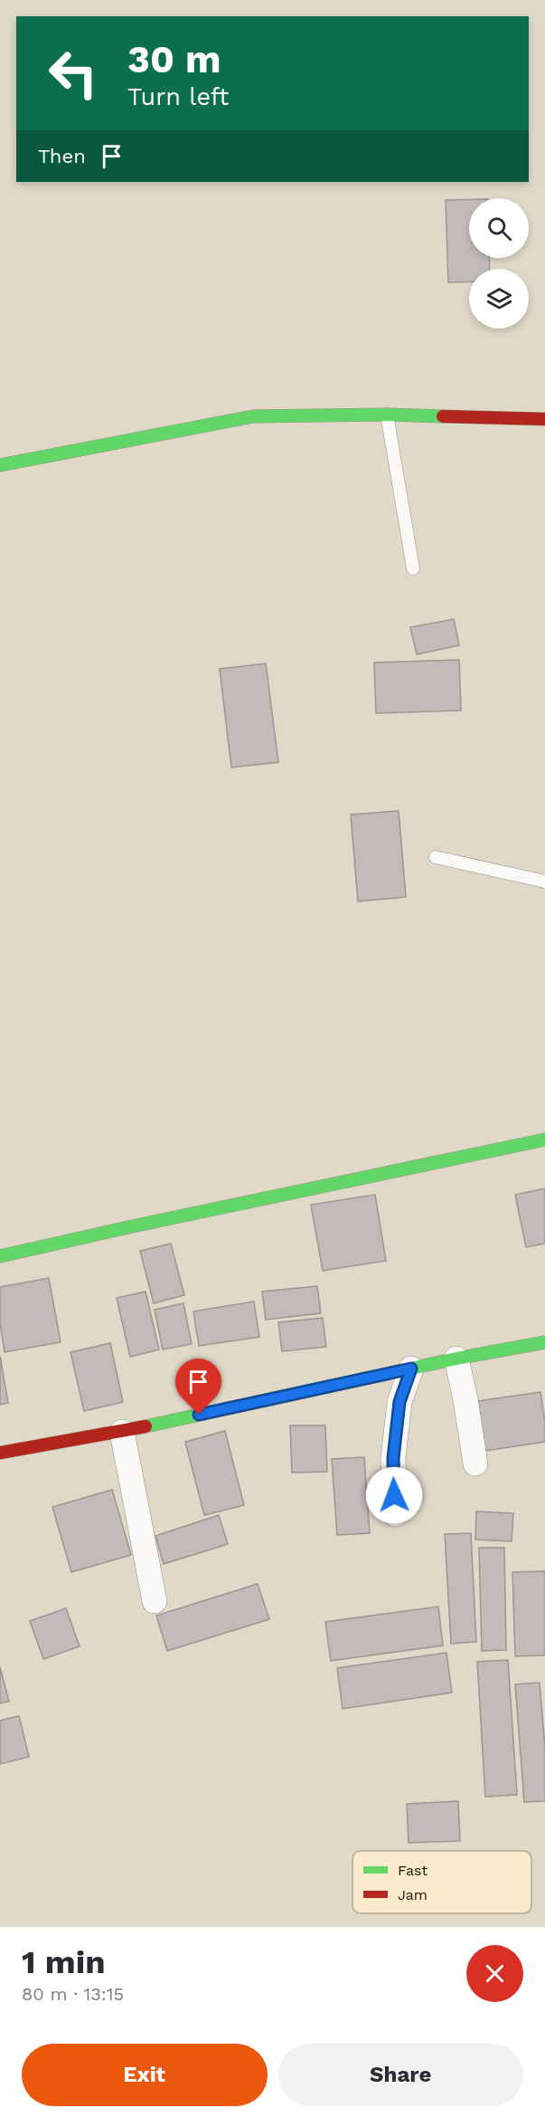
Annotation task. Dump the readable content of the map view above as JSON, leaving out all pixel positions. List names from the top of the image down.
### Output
{
  "legend": ["Fast", "Jam"],
  "page": {
    "turn": ["30 m", "Turn left"],
    "then": "Then",
    "heading": ["1 min", "80 m · 13:15"],
    "buttons": ["Exit", "Share"]
  }
}
